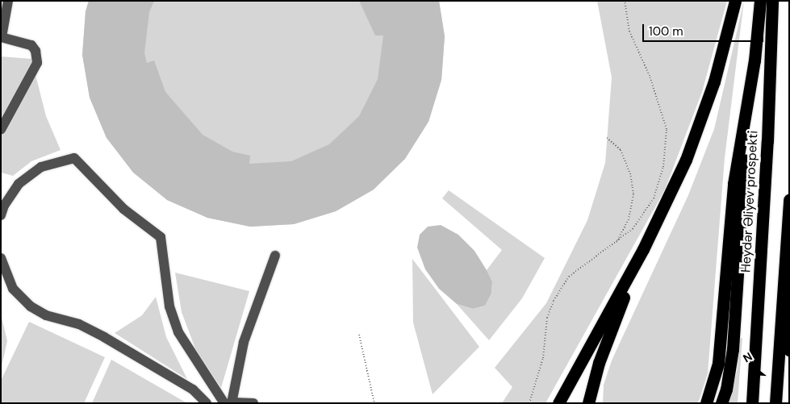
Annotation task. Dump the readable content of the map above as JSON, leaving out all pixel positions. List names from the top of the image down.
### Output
{
  "streets": {
    "highway": ["Heydər Əliyev prospekti"]
  },
  "scale_bar": "100 m",
  "north": "top left"
}
